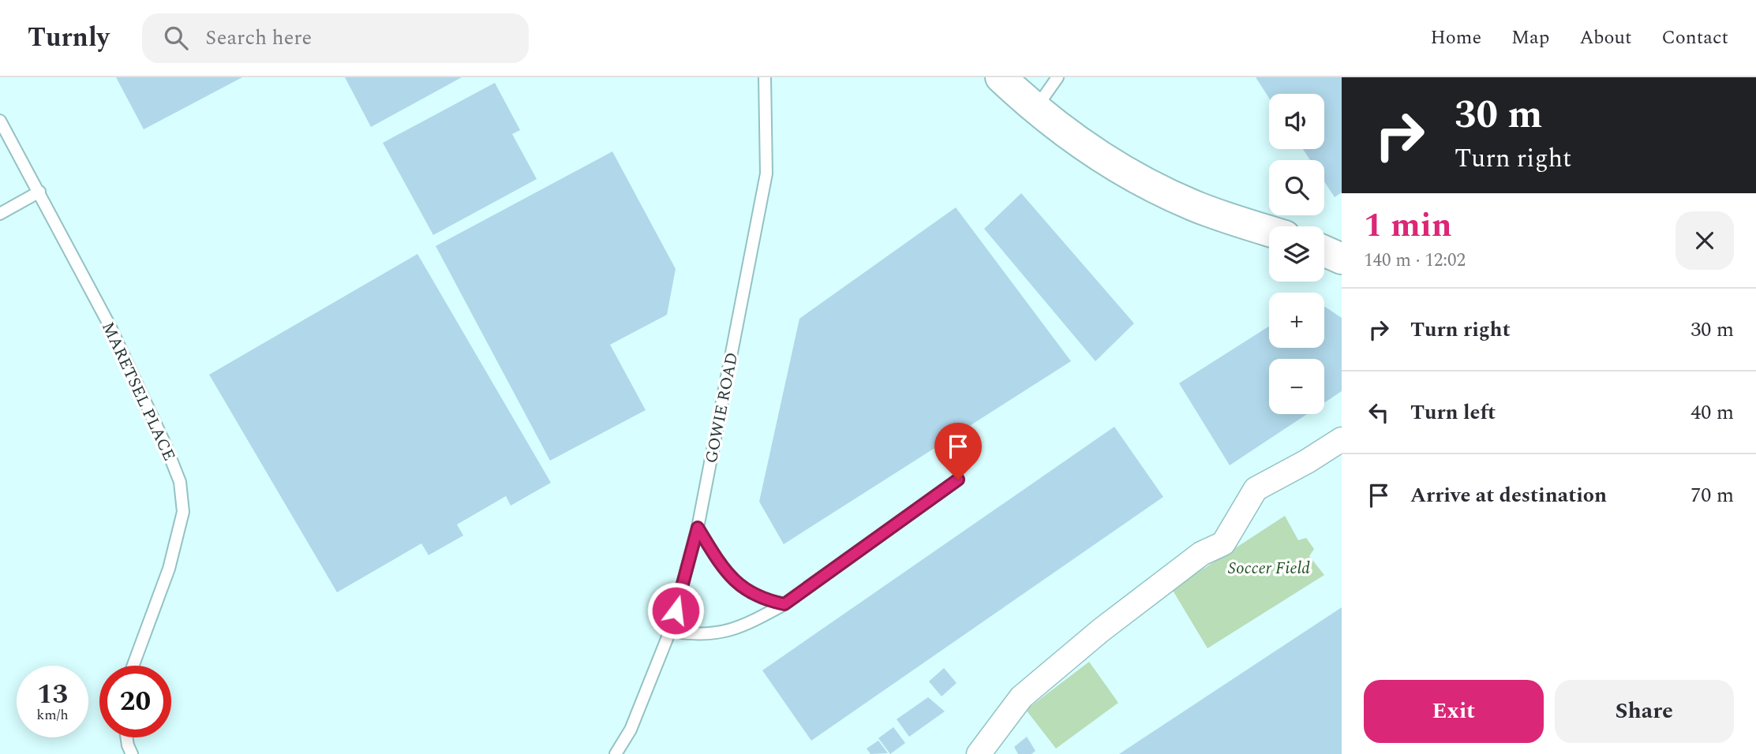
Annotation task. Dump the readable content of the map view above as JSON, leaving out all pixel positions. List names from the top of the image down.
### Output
{
  "streets": {
    "lane": ["MARETSEL PLACE", "GOWIE ROAD"]
  },
  "parks": ["Soccer Field"],
  "page": {
    "header": "Turnly",
    "search": "Search here",
    "nav": [
      "Home",
      "Map",
      "About",
      "Contact"
    ],
    "turn": ["30 m", "Turn right"],
    "map_buttons": ["+", "−"],
    "heading": ["1 min", "140 m · 12:02"],
    "list": [
      {
        "name": "Turn right",
        "value": "30 m"
      },
      {
        "name": "Turn left",
        "value": "40 m"
      },
      {
        "name": "Arrive at destination",
        "value": "70 m"
      }
    ],
    "speed": "13 km/h",
    "limit": "20",
    "buttons": ["Exit", "Share"]
  }
}
